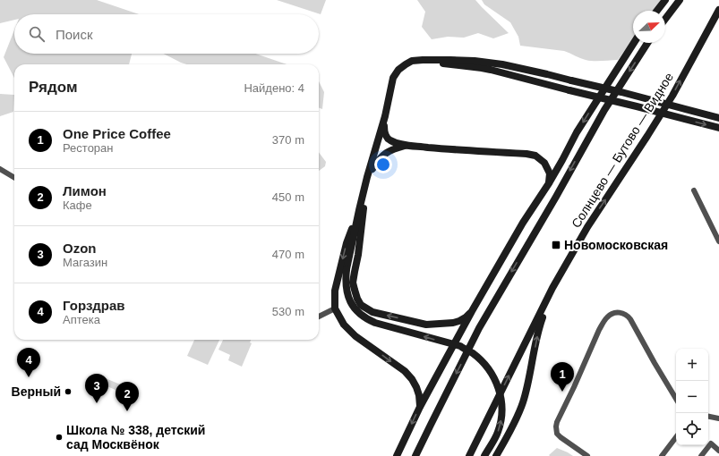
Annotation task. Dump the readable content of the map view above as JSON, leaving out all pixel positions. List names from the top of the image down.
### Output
{
  "streets": {
    "main road": ["Солнцево — Бутово — Видное"]
  },
  "places": {
    "transit": ["Новомосковская"],
    "other": ["Верный", "Школа № 338, детский сад Москвёнок"]
  },
  "north": "top right",
  "page": {
    "search": "Поиск",
    "heading": ["Рядом", "Найдено: 4"],
    "list": [
      {
        "mark": "1",
        "name": "One Price Coffee",
        "note": "Ресторан",
        "value": "370 m"
      },
      {
        "mark": "2",
        "name": "Лимон",
        "note": "Кафе",
        "value": "450 m"
      },
      {
        "mark": "3",
        "name": "Ozon",
        "note": "Магазин",
        "value": "470 m"
      },
      {
        "mark": "4",
        "name": "Горздрав",
        "note": "Аптека",
        "value": "530 m"
      }
    ],
    "pins": [
      "4",
      "1",
      "3",
      "2"
    ],
    "map_buttons": ["+", "−"]
  }
}
